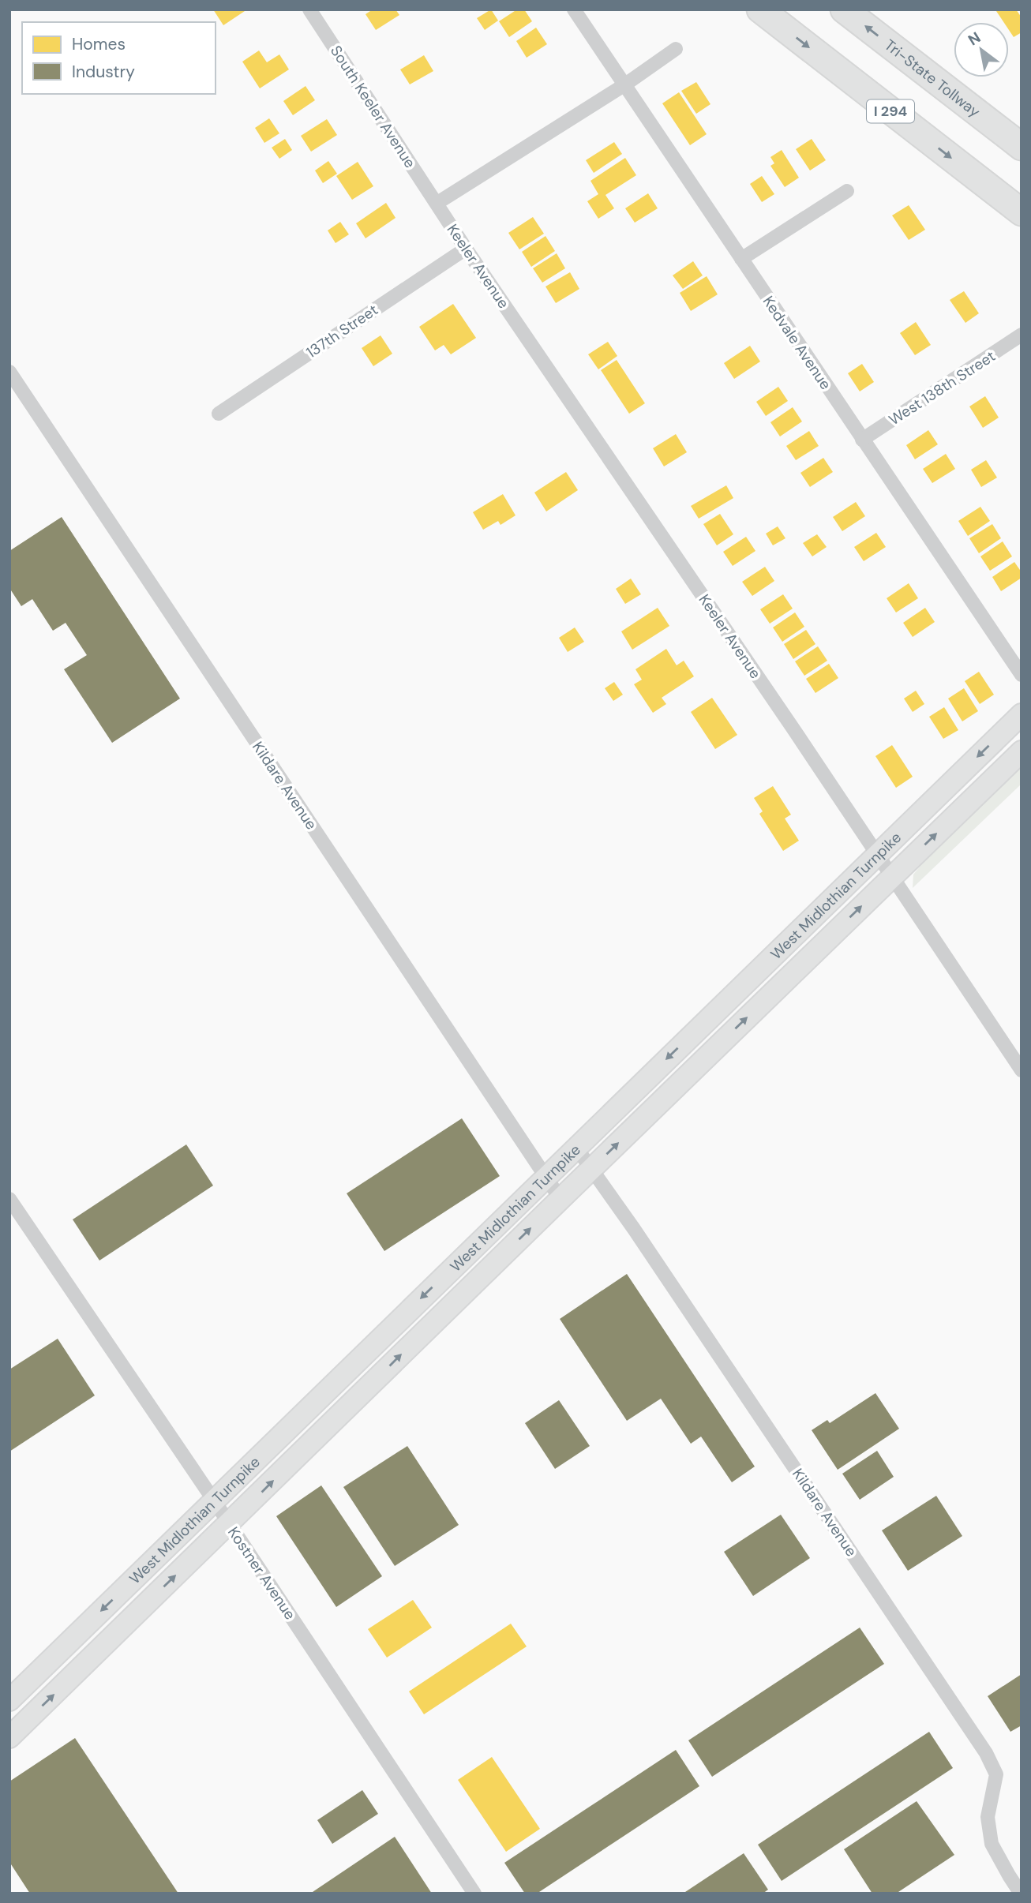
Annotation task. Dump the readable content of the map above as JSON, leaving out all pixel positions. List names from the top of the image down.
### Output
{
  "streets": {
    "highway": ["Tri-State Tollway", "I 294"],
    "main road": ["West Midlothian Turnpike"],
    "street": [
      "South Keeler Avenue",
      "Keeler Avenue",
      "137th Street",
      "Kedvale Avenue",
      "West 138th Street",
      "Kildare Avenue",
      "Kostner Avenue"
    ]
  },
  "crossings": [
    ["South Keeler Avenue", "Keeler Avenue"],
    ["Keeler Avenue", "137th Street"],
    ["Keeler Avenue", "West Midlothian Turnpike"],
    ["Kedvale Avenue", "West 138th Street"],
    ["Kildare Avenue", "West Midlothian Turnpike"],
    ["West Midlothian Turnpike", "Kostner Avenue"]
  ],
  "legend": ["Homes", "Industry"],
  "north": "top left"
}
